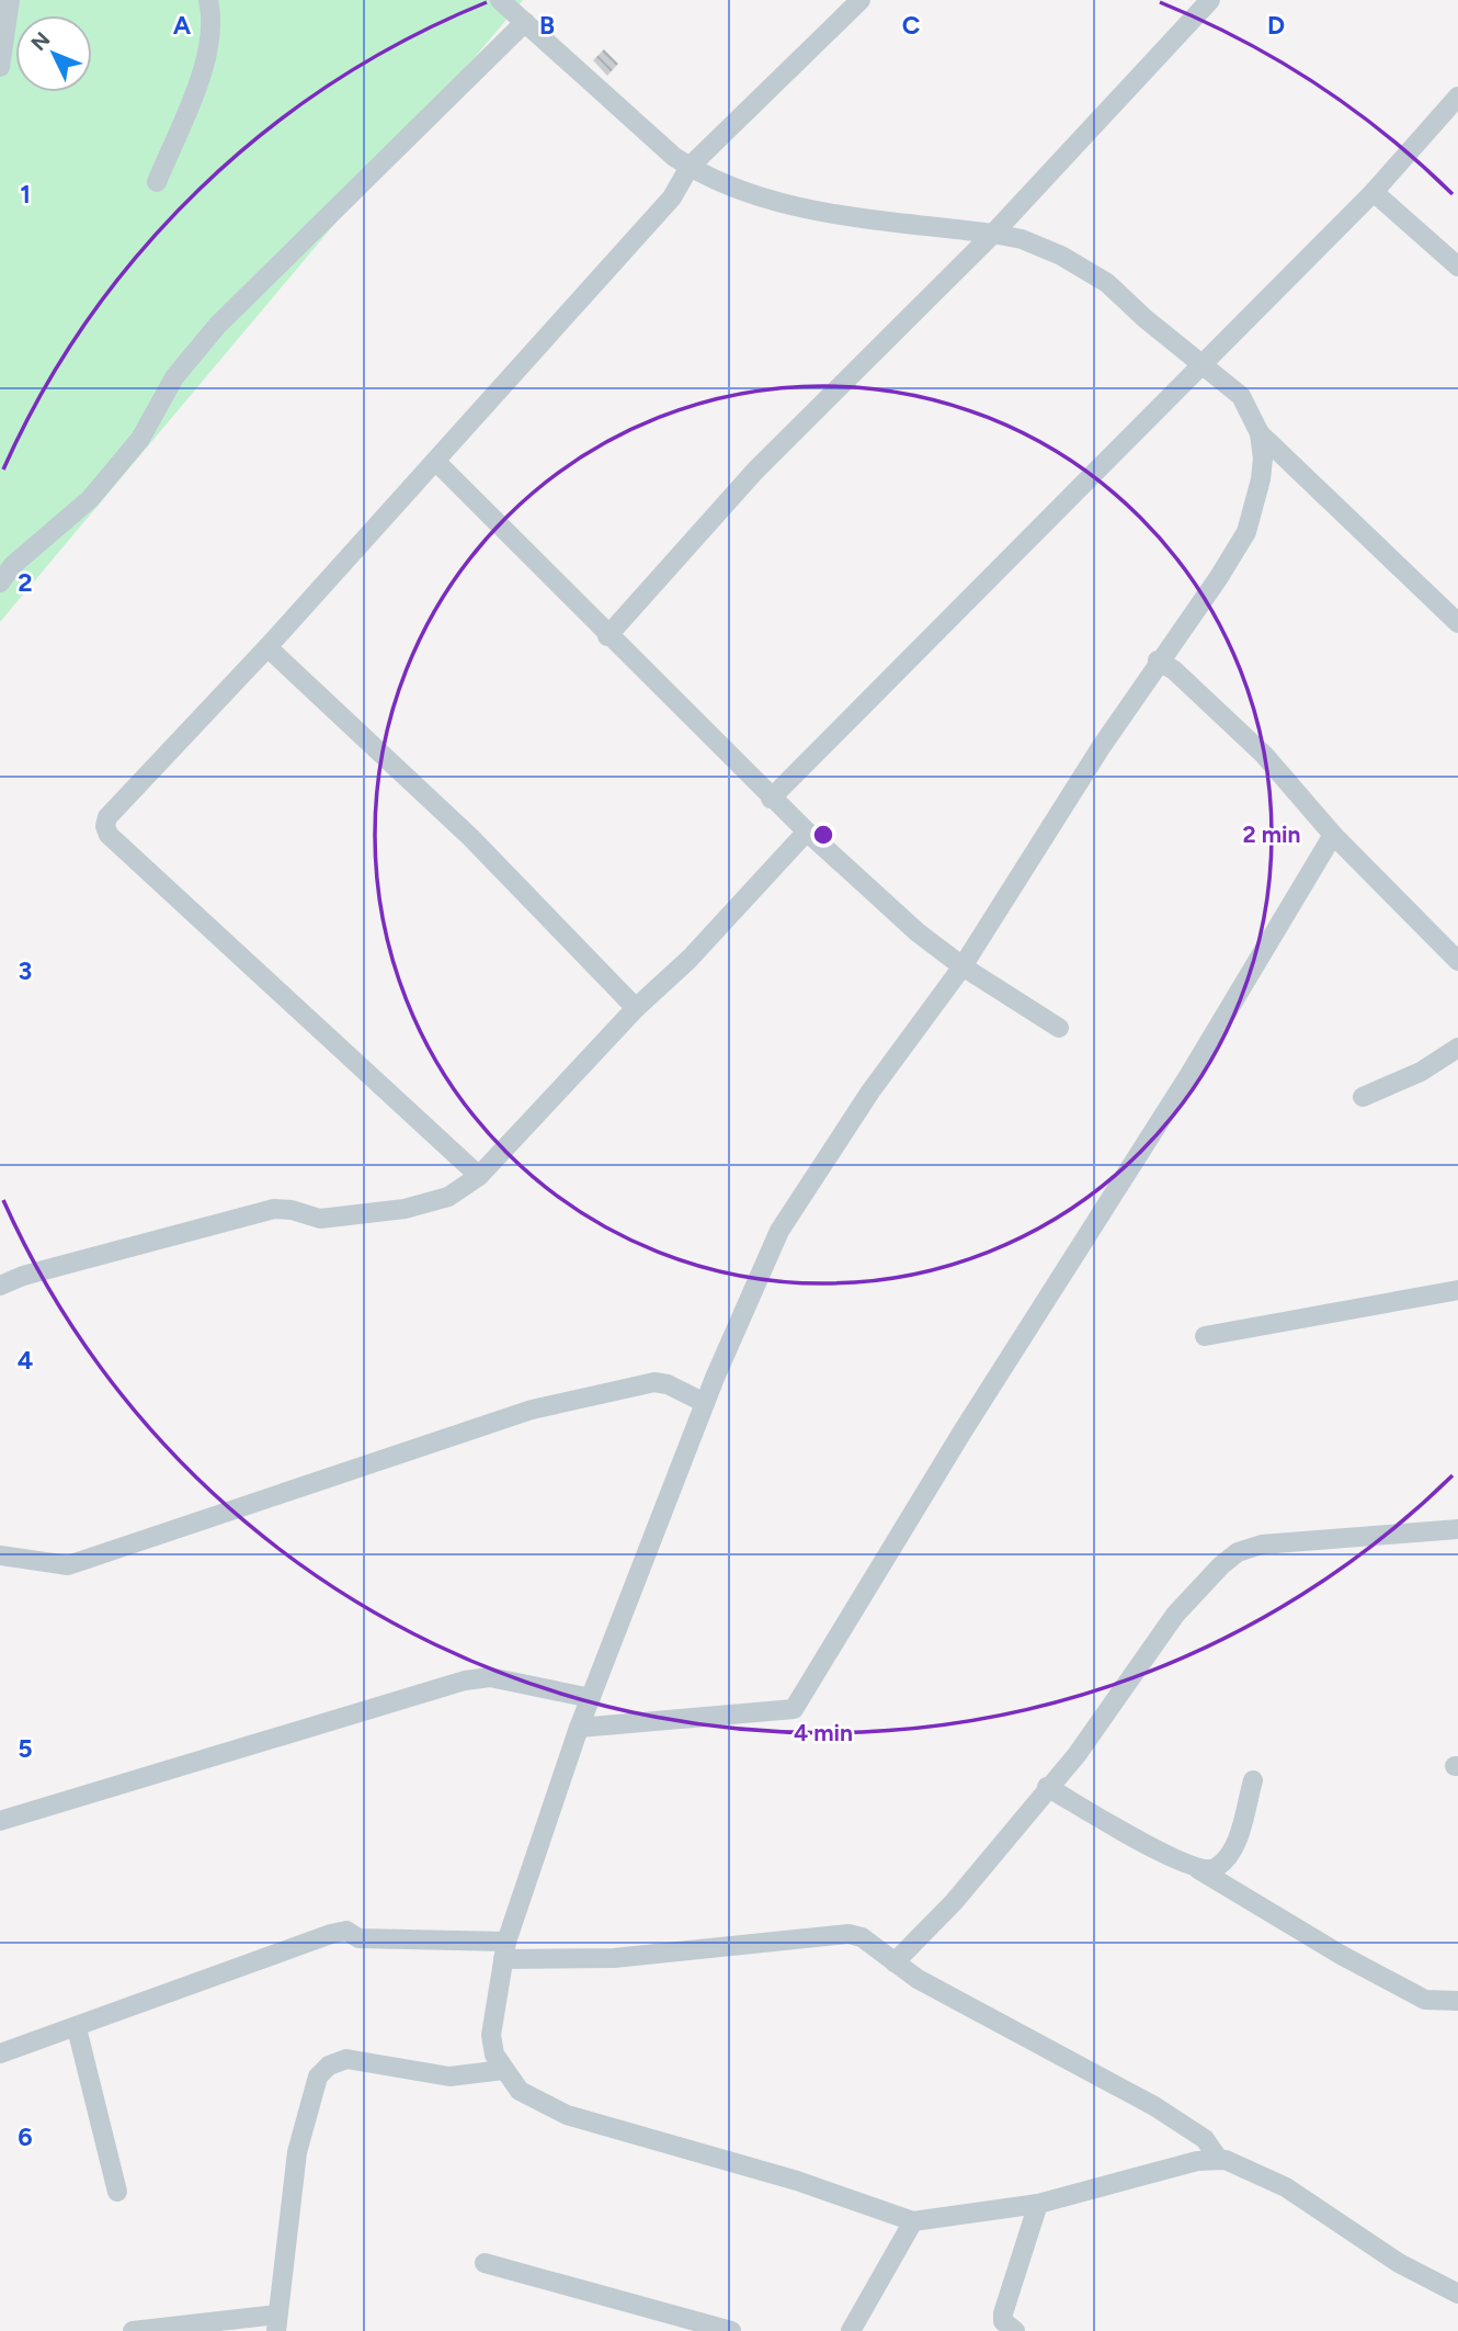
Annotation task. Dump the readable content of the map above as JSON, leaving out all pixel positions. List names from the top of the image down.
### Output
{
  "north": "top left",
  "grid": {
    "columns": [
      "A",
      "B",
      "C",
      "D"
    ],
    "rows": [
      "1",
      "2",
      "3",
      "4",
      "5",
      "6"
    ]
  },
  "rings": ["2 min", "4 min"]
}
